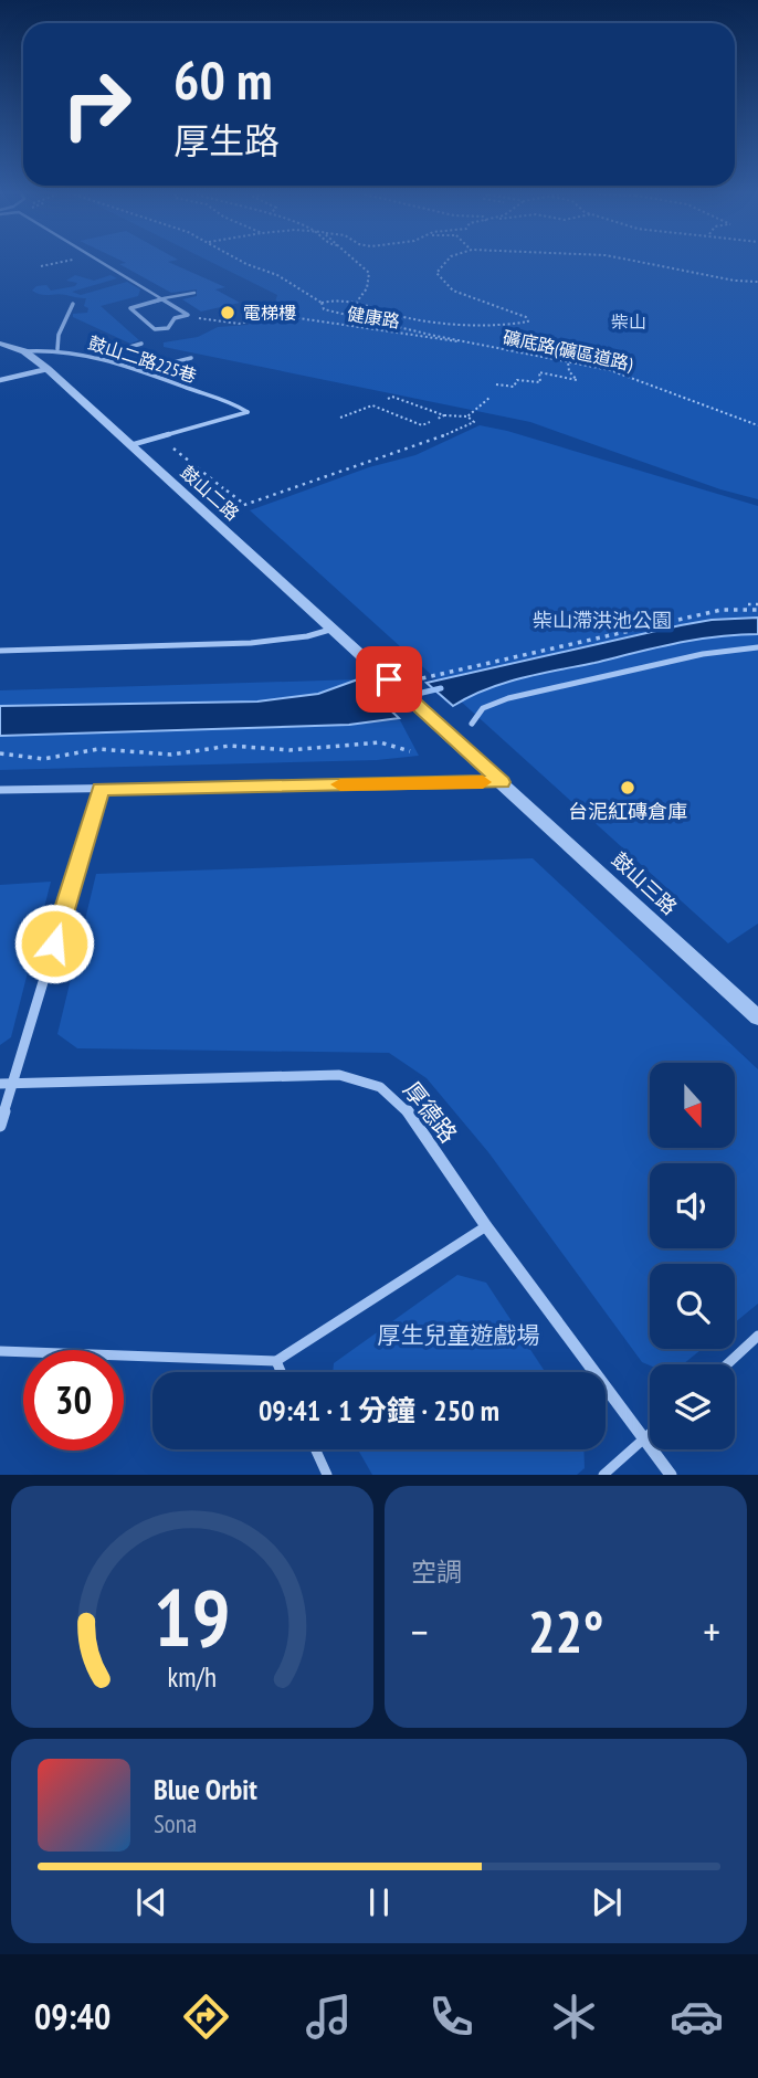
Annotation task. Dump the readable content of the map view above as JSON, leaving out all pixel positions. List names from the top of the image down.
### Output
{
  "streets": {
    "street": ["鼓山二路", "鼓山三路", "厚德路"],
    "lane": ["鼓山二路225巷"],
    "path": ["健康路", "礦底路(礦區道路)"]
  },
  "crossings": [
    ["健康路", "礦底路(礦區道路)"],
    ["鼓山二路225巷", "鼓山二路"]
  ],
  "parks": ["柴山", "柴山滯洪池公園", "厚生兒童遊戲場"],
  "places": ["電梯樓", "台泥紅磚倉庫"],
  "north": "bottom",
  "page": {
    "turn": ["60 m", "厚生路"],
    "limit": "30",
    "trip": "09:41 · 1 分鐘 · 250 m",
    "tile": "空調",
    "heat": ["−", "22°", "+"],
    "song": ["Blue Orbit", "Sona"],
    "tabs": "09:40",
    "gauge": ["19", "km/h"]
  }
}
